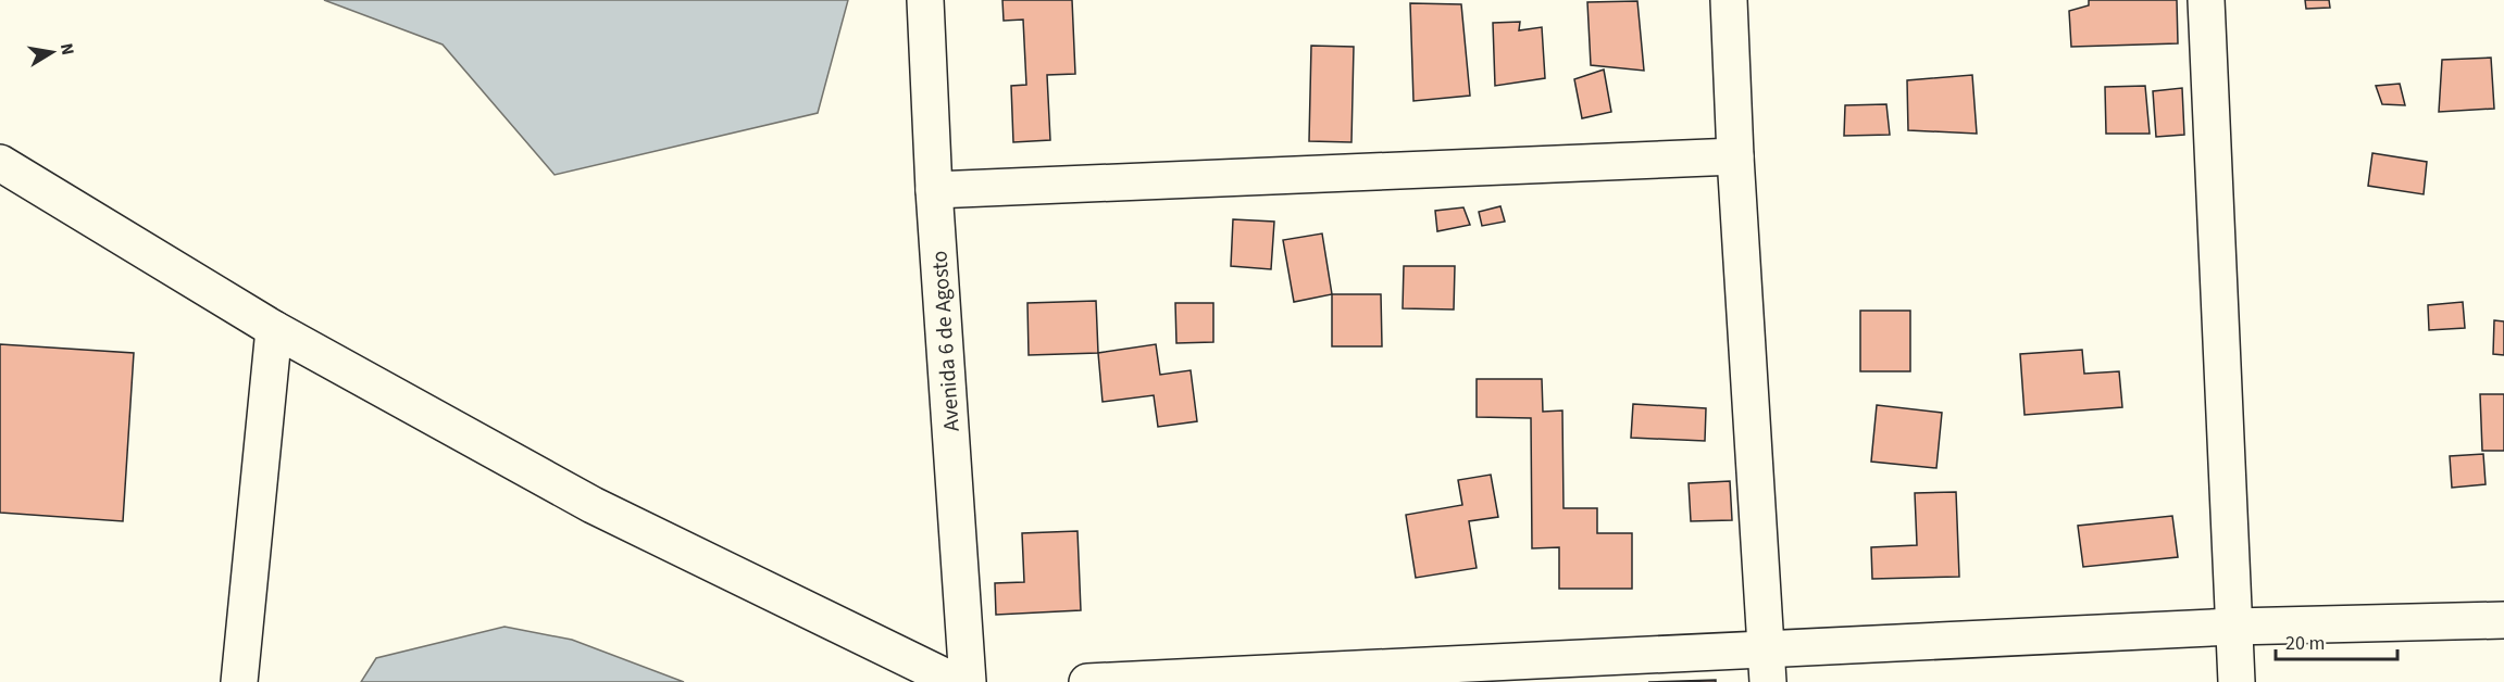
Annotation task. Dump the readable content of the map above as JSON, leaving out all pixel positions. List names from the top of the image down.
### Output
{
  "streets": {
    "street": ["Avenida 6 de Agosto"]
  },
  "scale_bar": "20 m",
  "north": "right"
}
